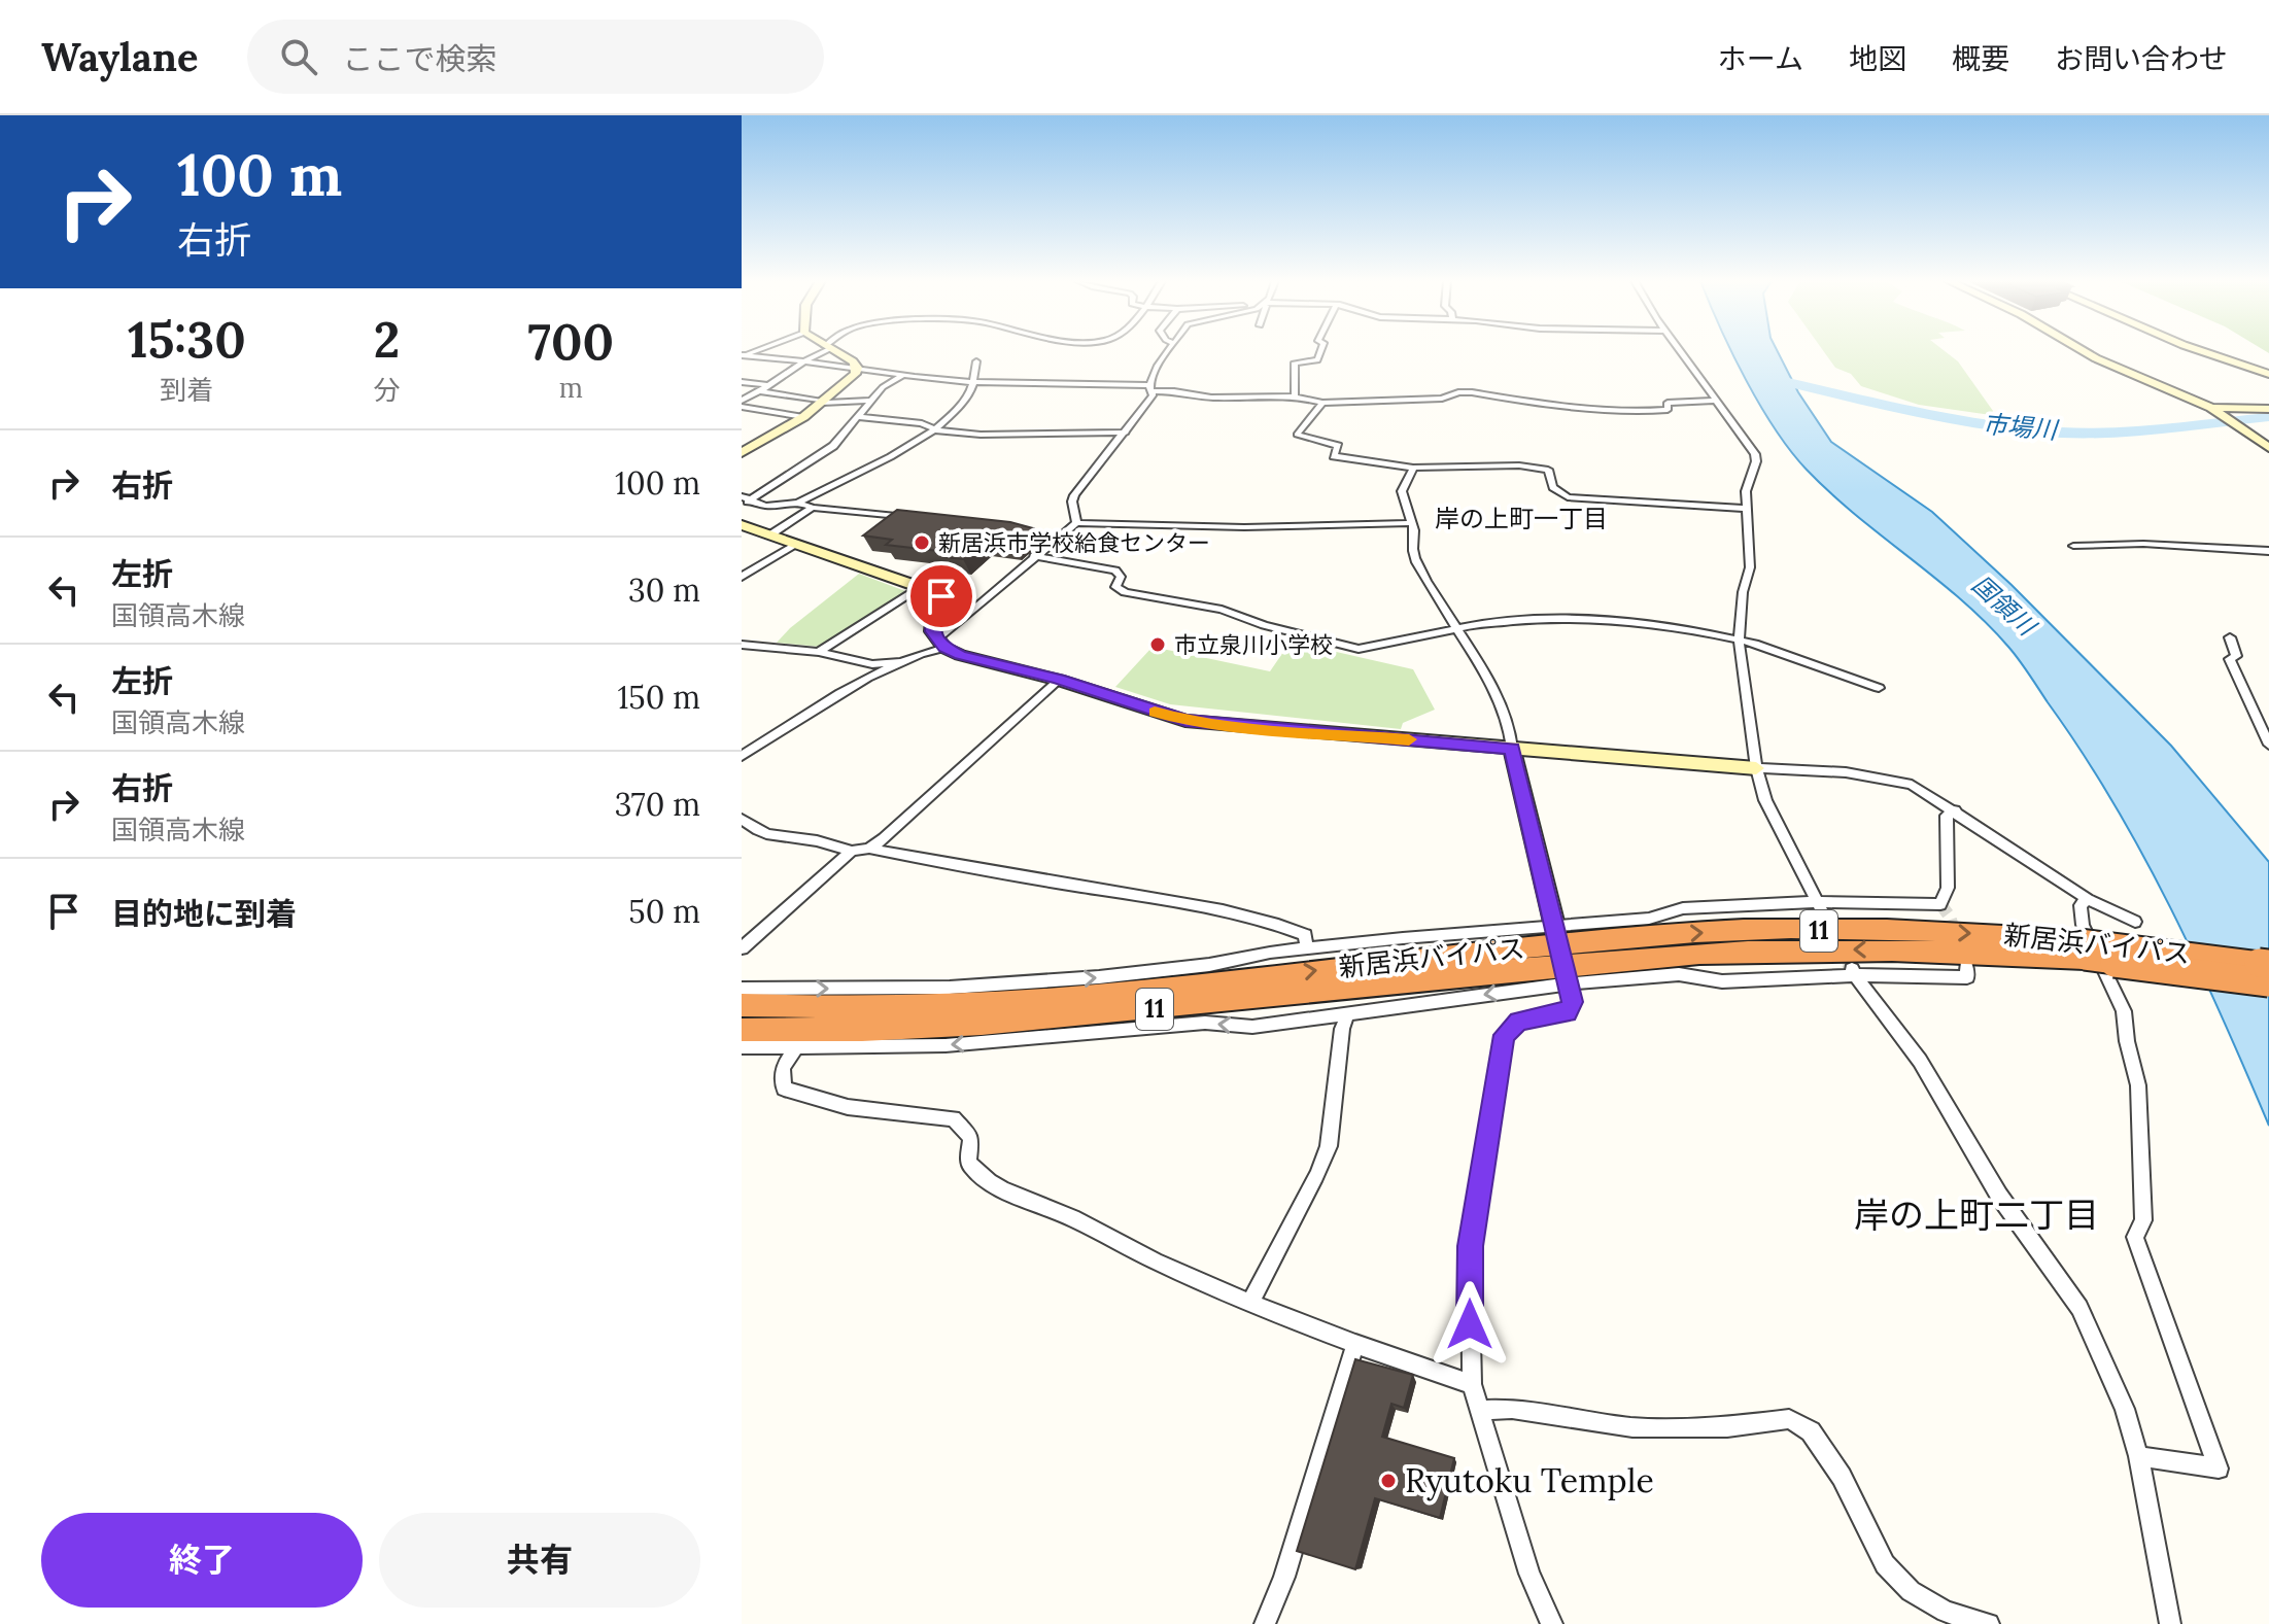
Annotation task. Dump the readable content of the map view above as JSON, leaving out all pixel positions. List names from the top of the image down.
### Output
{
  "streets": {
    "highway": ["11", "新居浜バイパス"]
  },
  "districts": ["岸の上町一丁目", "岸の上町二丁目"],
  "water": ["市場川", "国領川"],
  "places": ["新居浜市学校給食センター", "市立泉川小学校", "Ryutoku Temple"],
  "page": {
    "header": "Waylane",
    "search": "ここで検索",
    "nav": [
      "ホーム",
      "地図",
      "概要",
      "お問い合わせ"
    ],
    "turn": ["100 m", "右折"],
    "eta": [
      "15:30",
      "到着",
      "2",
      "分",
      "700",
      "m"
    ],
    "list": [
      {
        "name": "右折",
        "value": "100 m"
      },
      {
        "name": "左折",
        "note": "国領高木線",
        "value": "30 m"
      },
      {
        "name": "左折",
        "note": "国領高木線",
        "value": "150 m"
      },
      {
        "name": "右折",
        "note": "国領高木線",
        "value": "370 m"
      },
      {
        "name": "目的地に到着",
        "value": "50 m"
      }
    ],
    "buttons": ["終了", "共有"]
  }
}
